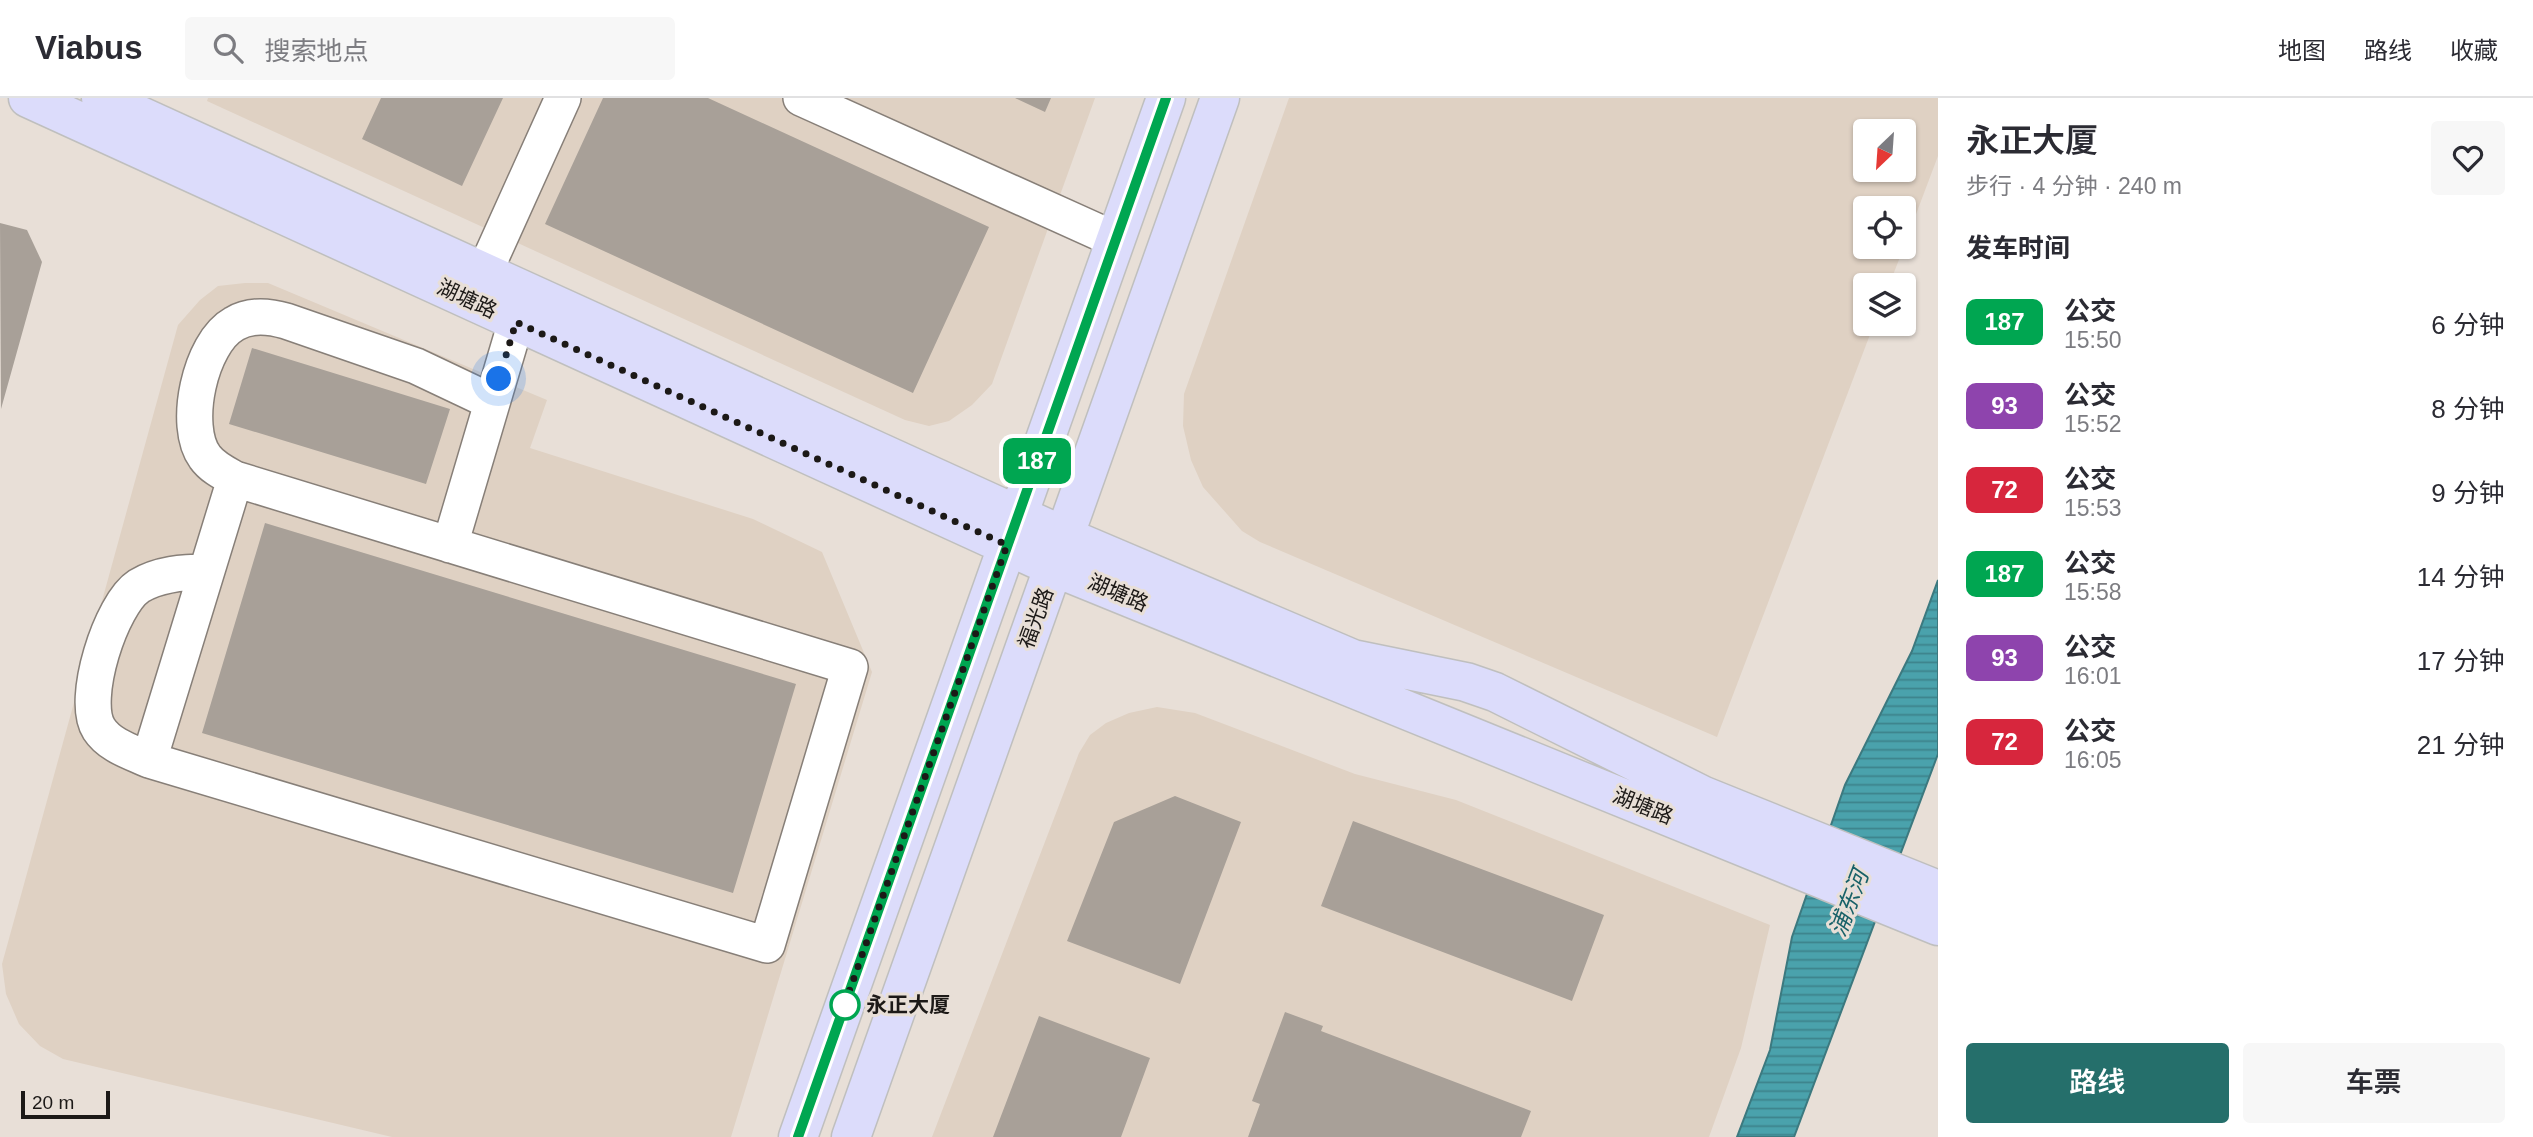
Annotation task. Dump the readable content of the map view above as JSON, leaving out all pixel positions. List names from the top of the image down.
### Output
{
  "streets": {
    "main road": ["湖塘路", "福光路"]
  },
  "crossings": [
    ["湖塘路", "福光路"]
  ],
  "water": ["浦东河"],
  "places": ["永正大厦"],
  "lines": ["bus line 187"],
  "scale_bar": "20 m",
  "north": "bottom left",
  "page": {
    "header": "Viabus",
    "search": "搜索地点",
    "nav": ["地图", "路线", "收藏"],
    "on_map": "187",
    "heading": [
      ["永正大厦", "步行 · 4 分钟 · 240 m"],
      "发车时间"
    ],
    "list": [
      {
        "mark": "187",
        "name": "公交",
        "note": "15:50",
        "value": "6 分钟"
      },
      {
        "mark": "93",
        "name": "公交",
        "note": "15:52",
        "value": "8 分钟"
      },
      {
        "mark": "72",
        "name": "公交",
        "note": "15:53",
        "value": "9 分钟"
      },
      {
        "mark": "187",
        "name": "公交",
        "note": "15:58",
        "value": "14 分钟"
      },
      {
        "mark": "93",
        "name": "公交",
        "note": "16:01",
        "value": "17 分钟"
      },
      {
        "mark": "72",
        "name": "公交",
        "note": "16:05",
        "value": "21 分钟"
      }
    ],
    "buttons": ["路线", "车票"],
    "scale": "20 m"
  }
}
